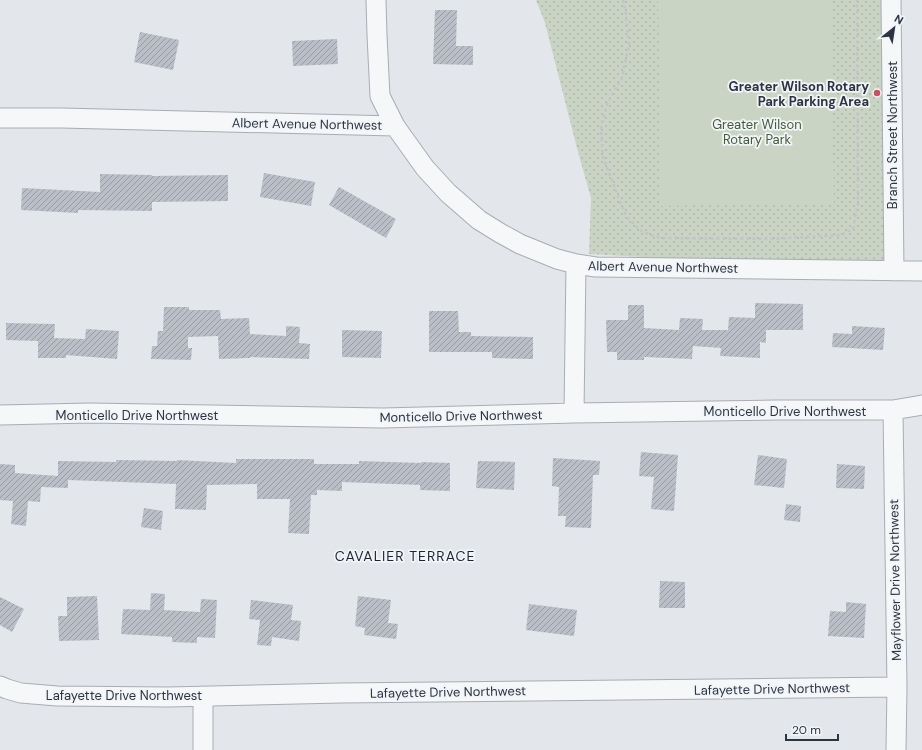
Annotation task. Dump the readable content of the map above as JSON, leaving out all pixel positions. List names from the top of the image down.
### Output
{
  "streets": {
    "street": [
      "Albert Avenue Northwest",
      "Branch Street Northwest",
      "Monticello Drive Northwest",
      "Mayflower Drive Northwest",
      "Lafayette Drive Northwest"
    ]
  },
  "crossings": [
    ["Albert Avenue Northwest", "Branch Street Northwest"],
    ["Monticello Drive Northwest", "Mayflower Drive Northwest"],
    ["Mayflower Drive Northwest", "Lafayette Drive Northwest"]
  ],
  "districts": ["CAVALIER TERRACE"],
  "parks": ["Greater Wilson Rotary Park"],
  "places": ["Greater Wilson Rotary Park Parking Area"],
  "scale_bar": "20 m",
  "north": "top right"
}
